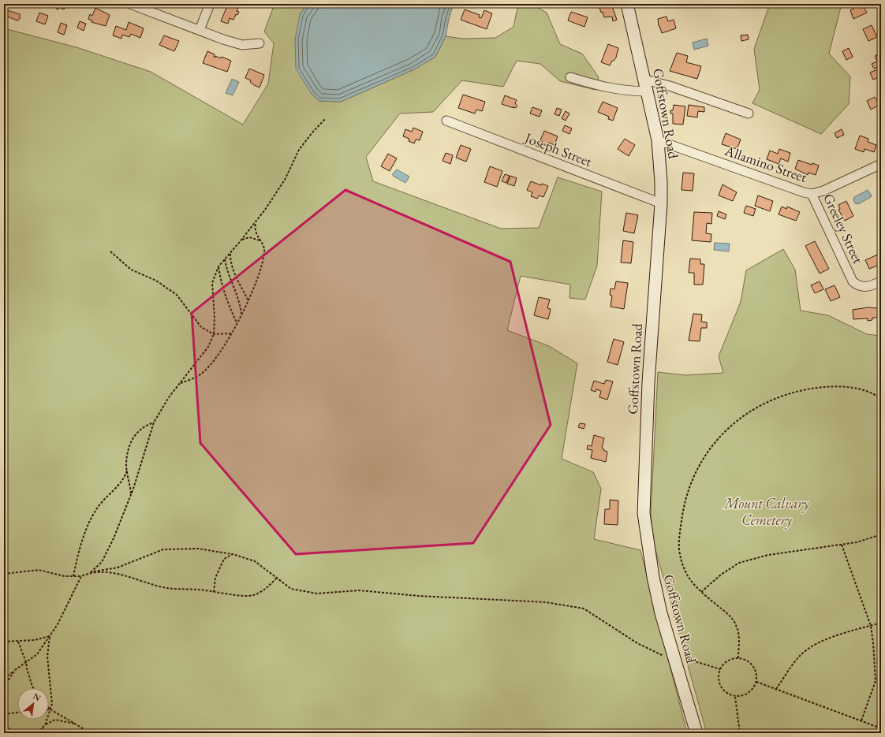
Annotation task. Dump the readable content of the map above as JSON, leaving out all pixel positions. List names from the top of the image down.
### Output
{
  "streets": {
    "main road": ["Goffstown Road"],
    "street": ["Joseph Street", "Allamino Street", "Greeley Street"]
  },
  "crossings": [
    ["Goffstown Road", "Joseph Street"],
    ["Goffstown Road", "Allamino Street"],
    ["Allamino Street", "Greeley Street"]
  ],
  "parks": ["Mount Calvary Cemetery"],
  "north": "top right"
}
